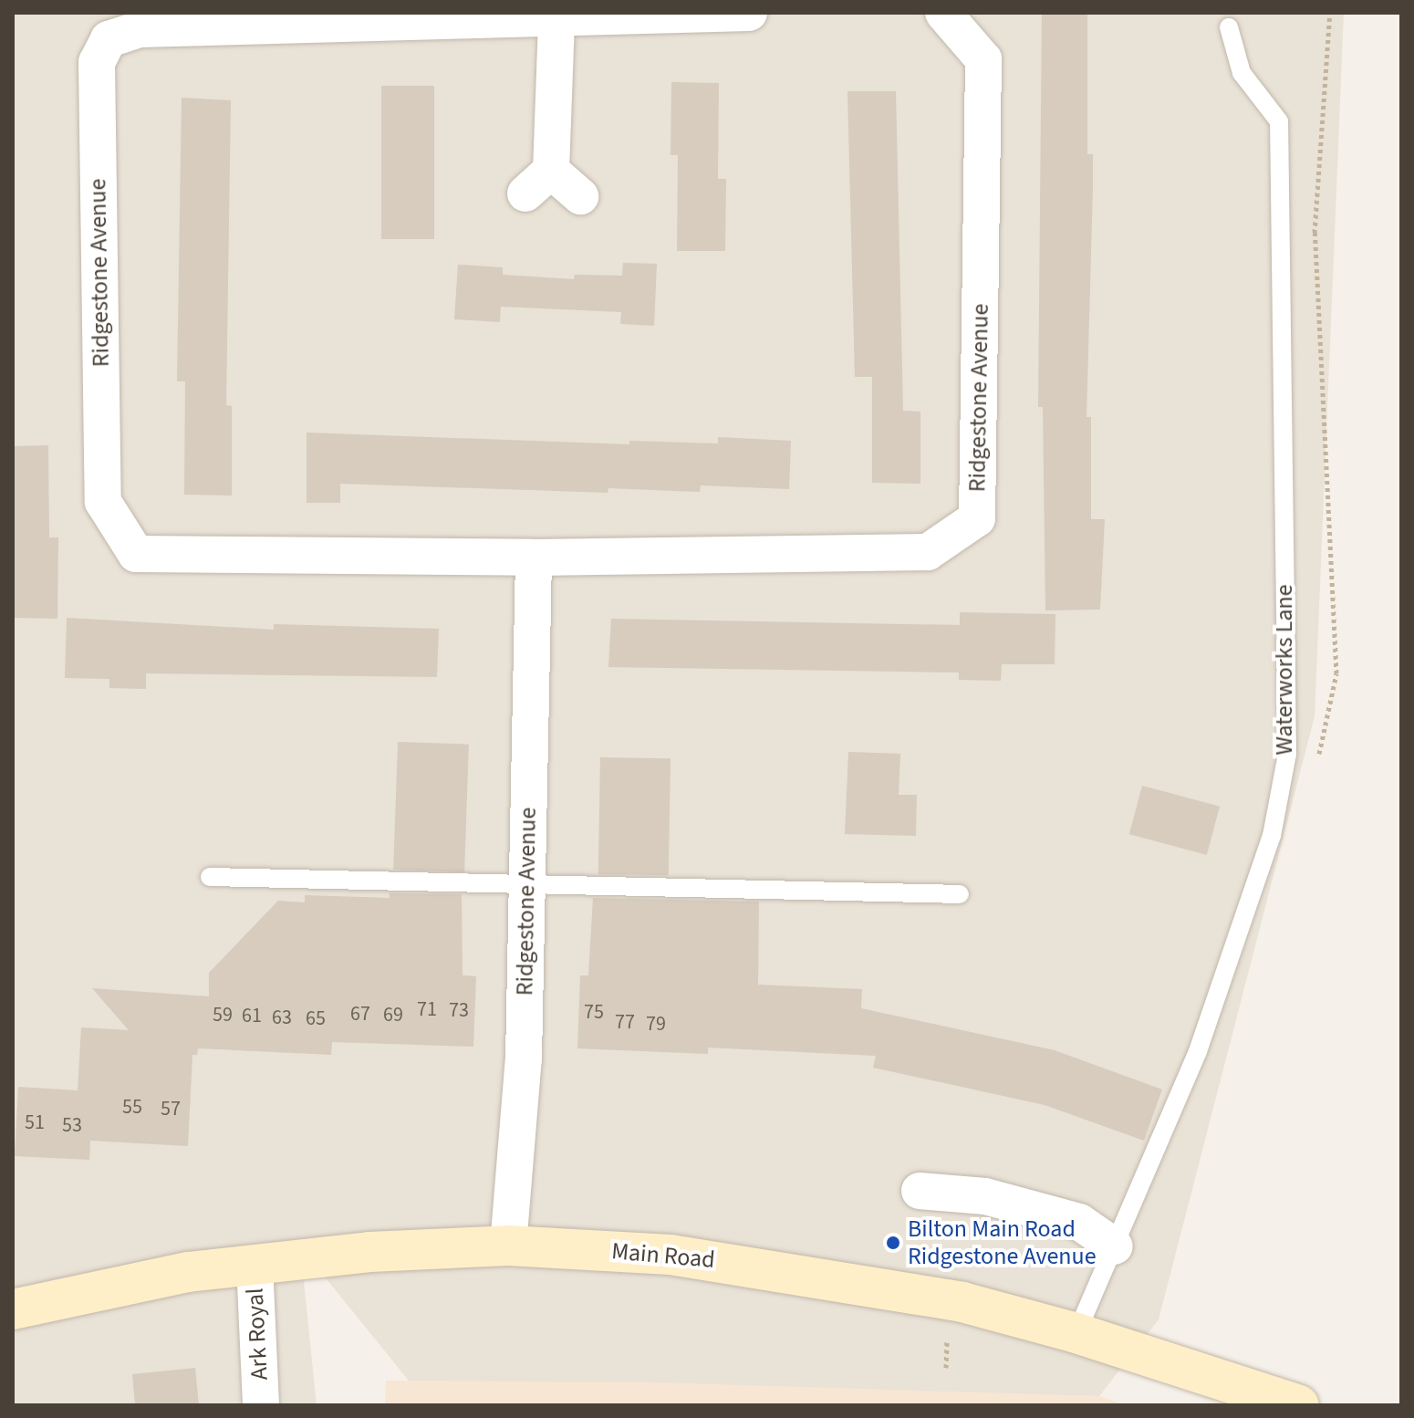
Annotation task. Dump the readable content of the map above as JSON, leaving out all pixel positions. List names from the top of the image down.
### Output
{
  "streets": {
    "main road": ["Main Road"],
    "street": ["Ridgestone Avenue", "Ark Royal"],
    "lane": ["Waterworks Lane"]
  },
  "crossings": [
    ["Ridgestone Avenue", "Main Road"],
    ["Waterworks Lane", "Main Road"],
    ["Main Road", "Ark Royal"]
  ],
  "places": ["Bilton Main Road Ridgestone Avenue"],
  "house_numbers": [
    "71",
    "73",
    "75",
    "67",
    "59",
    "69",
    "61",
    "63",
    "65",
    "77",
    "79",
    "55",
    "57",
    "51",
    "53"
  ]
}
